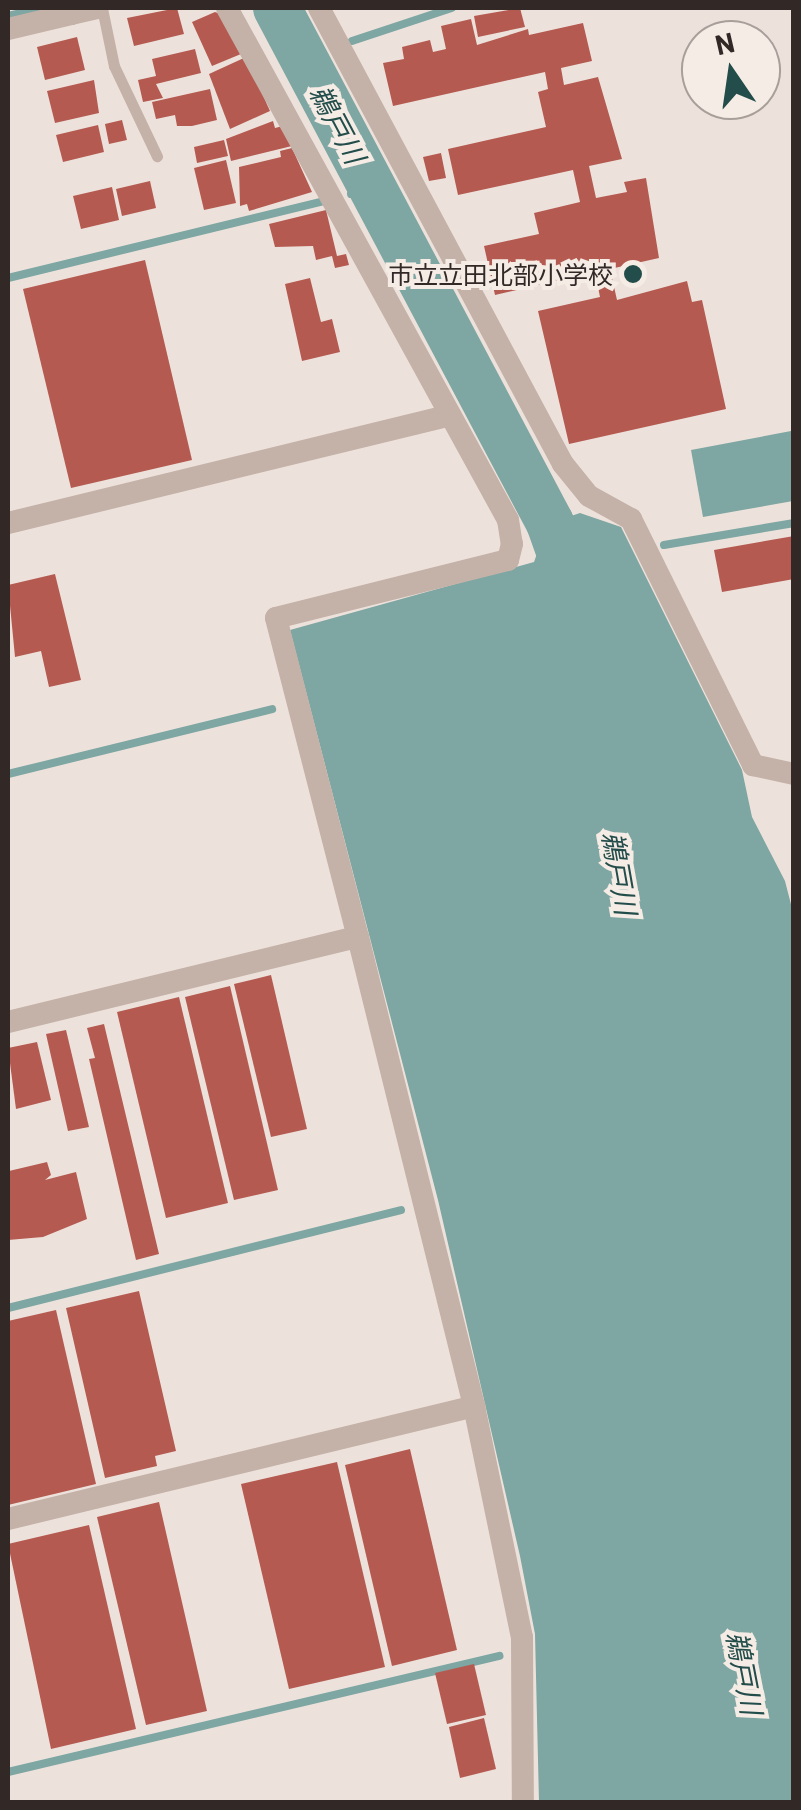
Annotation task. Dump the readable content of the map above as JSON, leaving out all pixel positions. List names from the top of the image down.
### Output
{
  "water": ["鵜戸川"],
  "places": ["市立立田北部小学校"],
  "north": "top"
}
